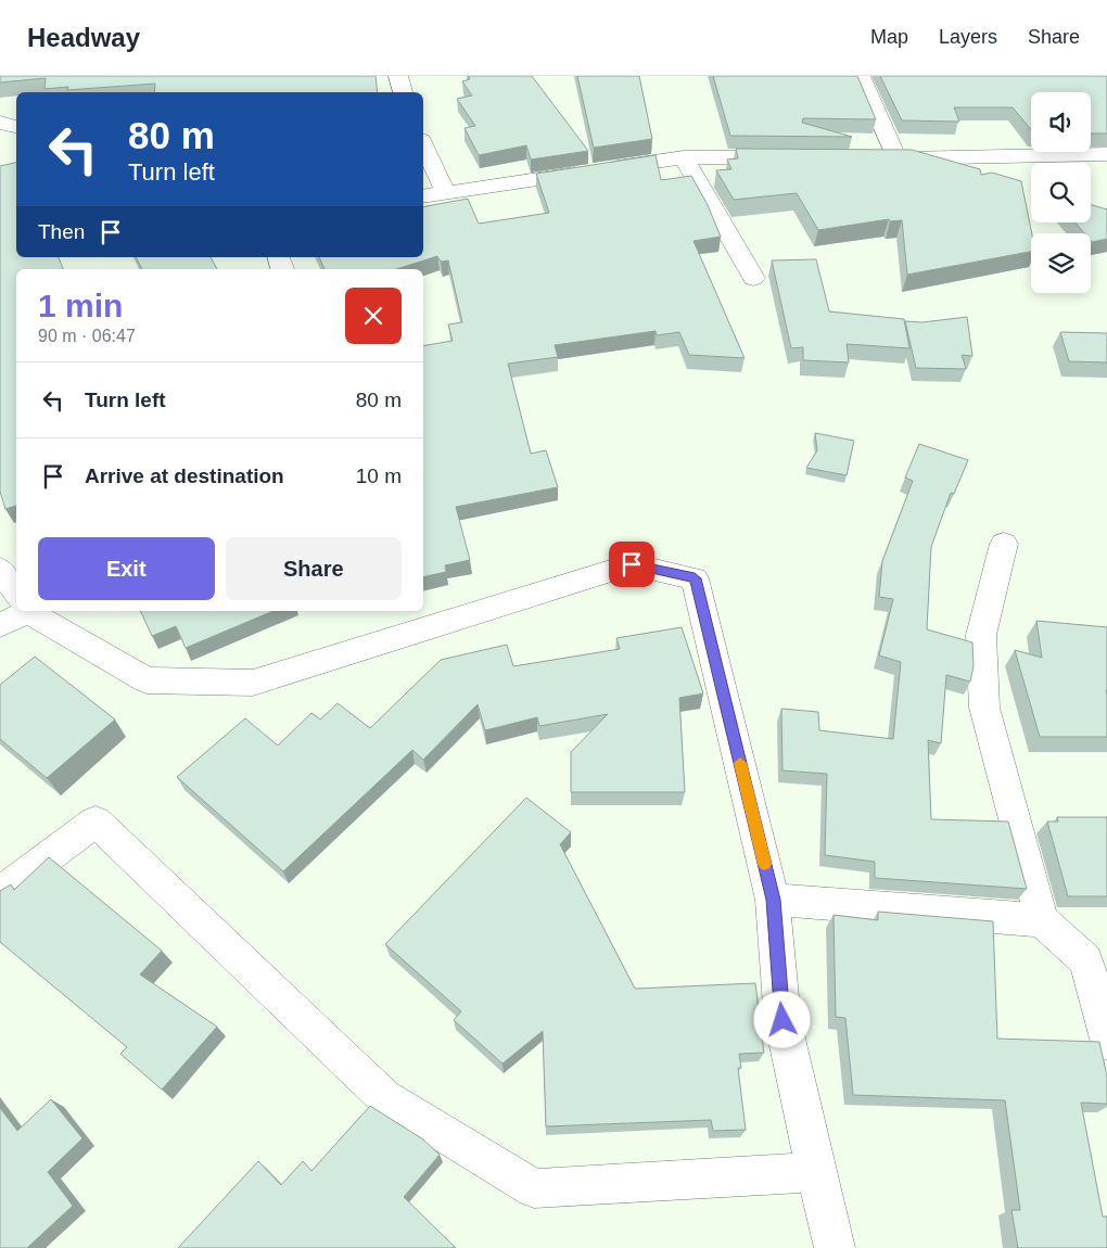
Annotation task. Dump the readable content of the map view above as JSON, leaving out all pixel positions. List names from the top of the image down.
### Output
{
  "page": {
    "header": "Headway",
    "nav": ["Map", "Layers", "Share"],
    "turn": ["80 m", "Turn left"],
    "then": "Then",
    "heading": ["1 min", "90 m · 06:47"],
    "list": [
      {
        "name": "Turn left",
        "value": "80 m"
      },
      {
        "name": "Arrive at destination",
        "value": "10 m"
      }
    ],
    "buttons": ["Exit", "Share"]
  }
}
